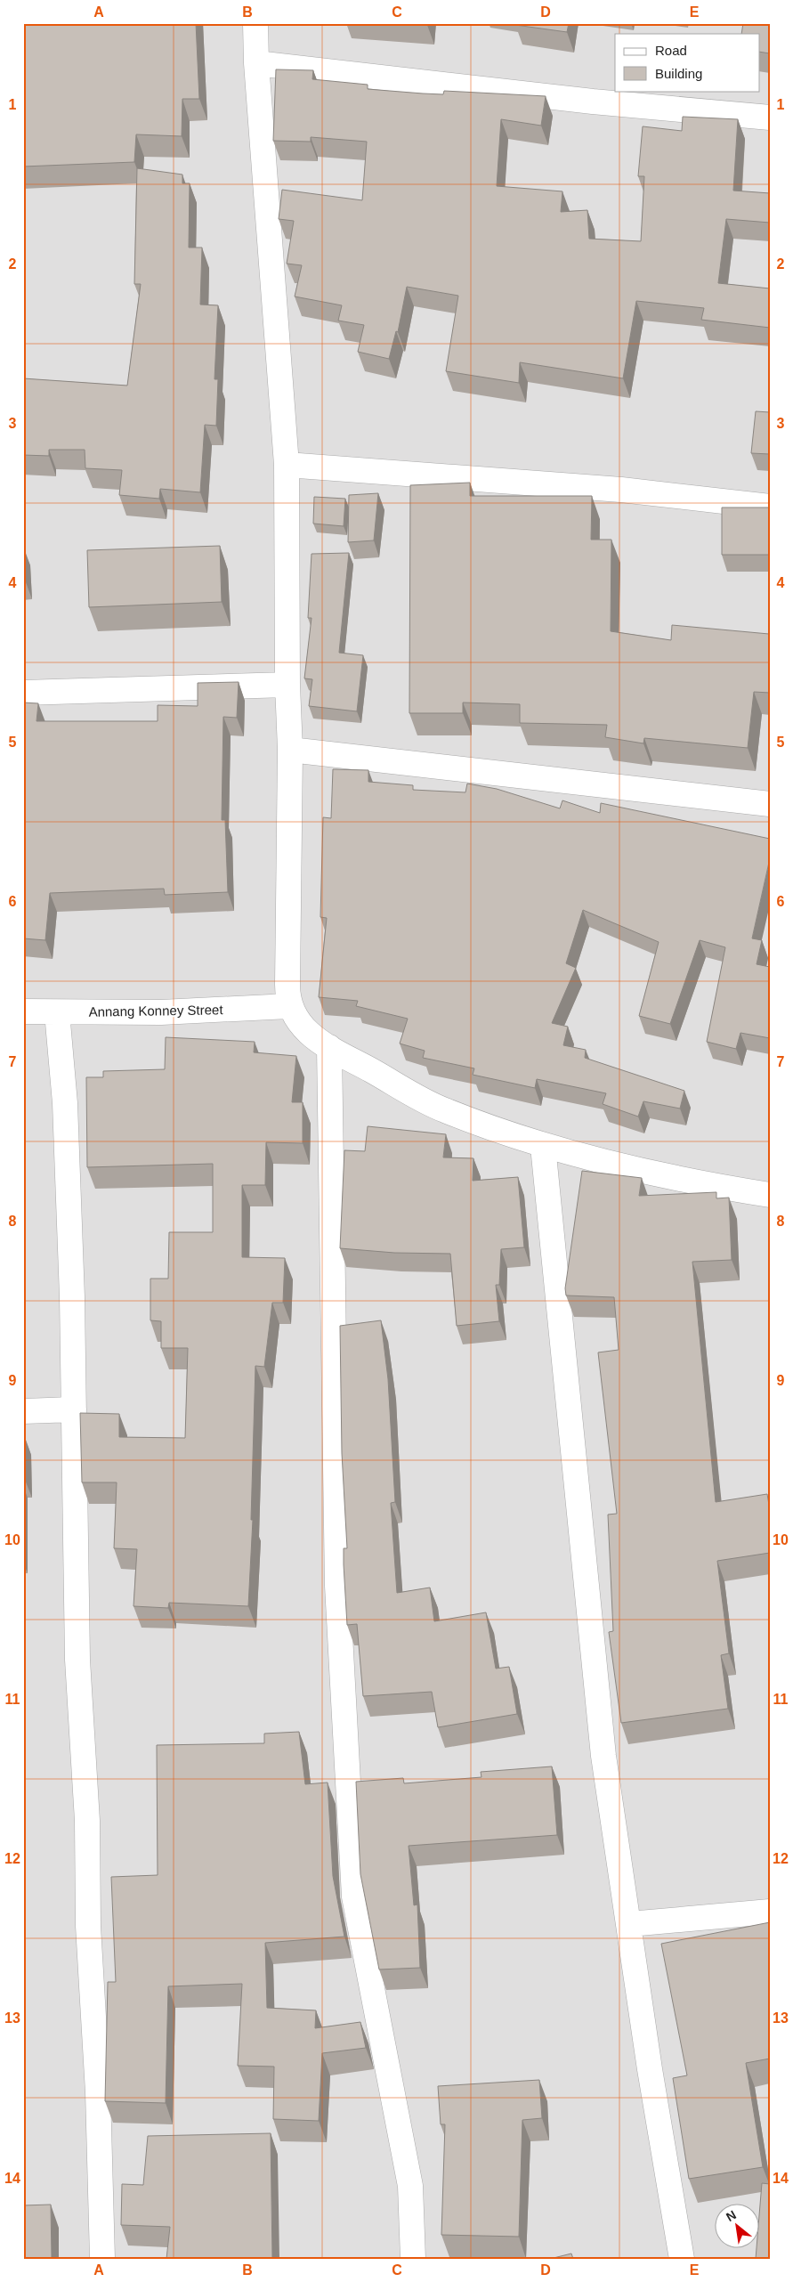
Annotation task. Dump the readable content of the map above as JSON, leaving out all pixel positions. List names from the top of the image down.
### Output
{
  "streets": {
    "street": ["Annang Konney Street"]
  },
  "legend": ["Road", "Building"],
  "north": "top left",
  "grid": {
    "columns": [
      "A",
      "B",
      "C",
      "D",
      "E"
    ],
    "rows": [
      "1",
      "2",
      "3",
      "4",
      "5",
      "6",
      "7",
      "8",
      "9",
      "10",
      "11",
      "12",
      "13",
      "14"
    ]
  }
}
